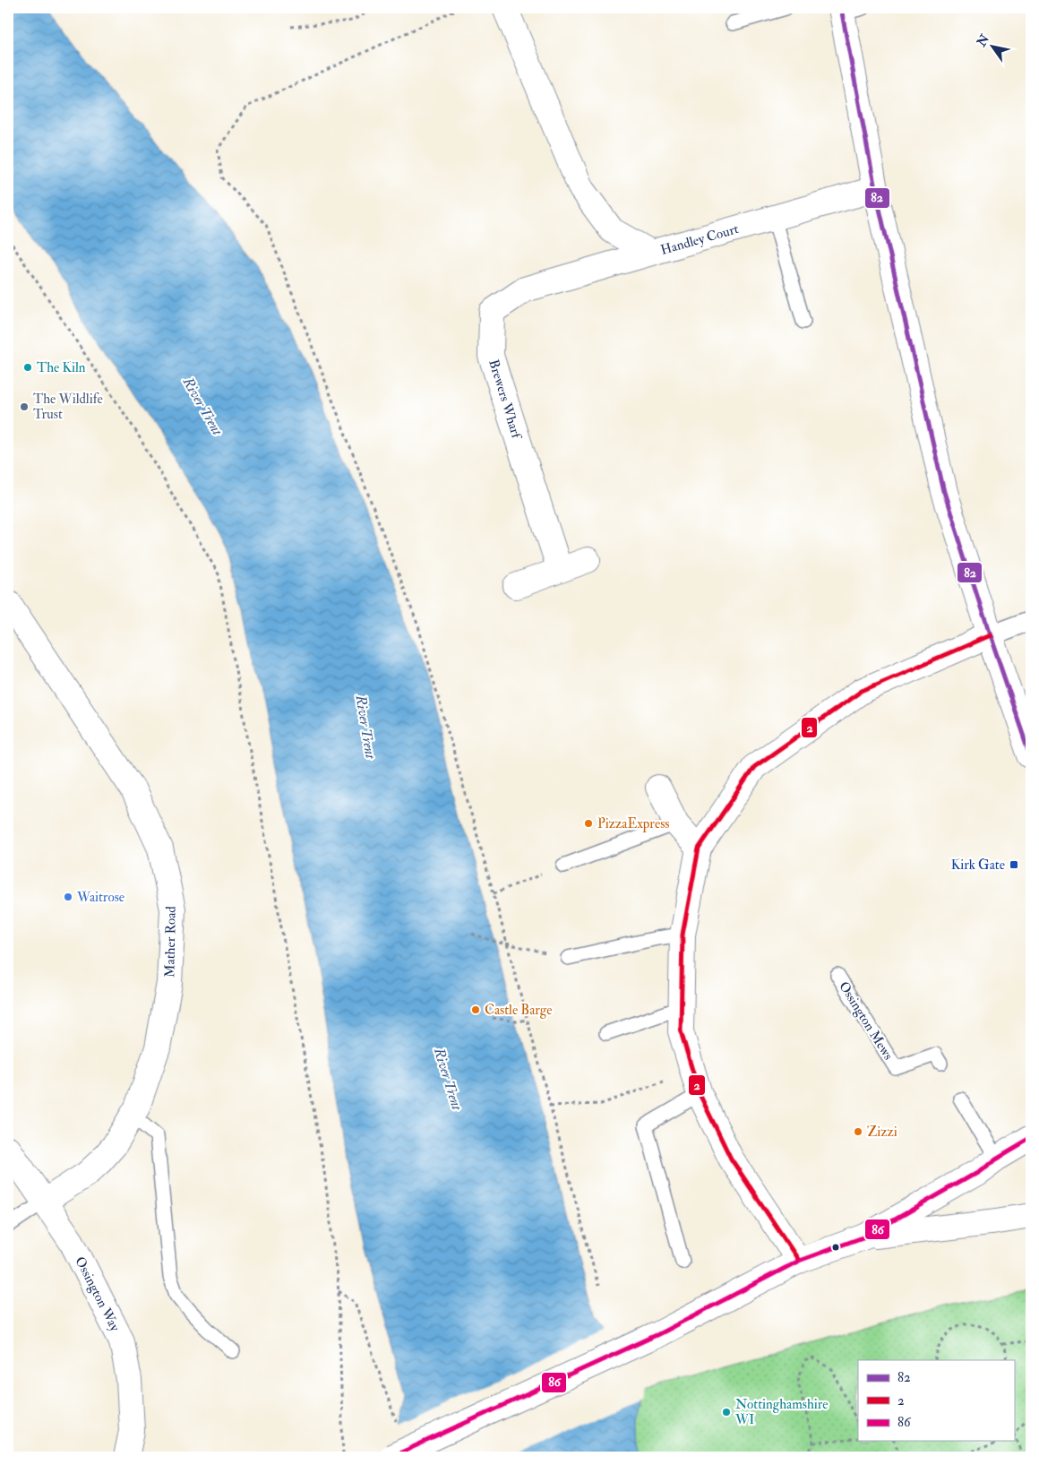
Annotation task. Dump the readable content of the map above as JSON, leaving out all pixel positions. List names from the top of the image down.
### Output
{
  "streets": {
    "street": [
      "Handley Court",
      "Brewers Wharf",
      "Mather Road",
      "Ossington Way"
    ],
    "lane": ["Ossington Mews"]
  },
  "crossings": [
    ["Handley Court", "Brewers Wharf"],
    ["Mather Road", "Ossington Way"]
  ],
  "water": ["River Trent"],
  "places": {
    "other": [
      "The Kiln",
      "The Wildlife Trust",
      "PizzaExpress",
      "Waitrose",
      "Castle Barge",
      "Zizzi",
      "Nottinghamshire WI"
    ],
    "transit": ["Kirk Gate"]
  },
  "lines": ["transit line 82", "transit line 2", "transit line 86"],
  "legend": ["82", "2", "86"],
  "north": "top left"
}
